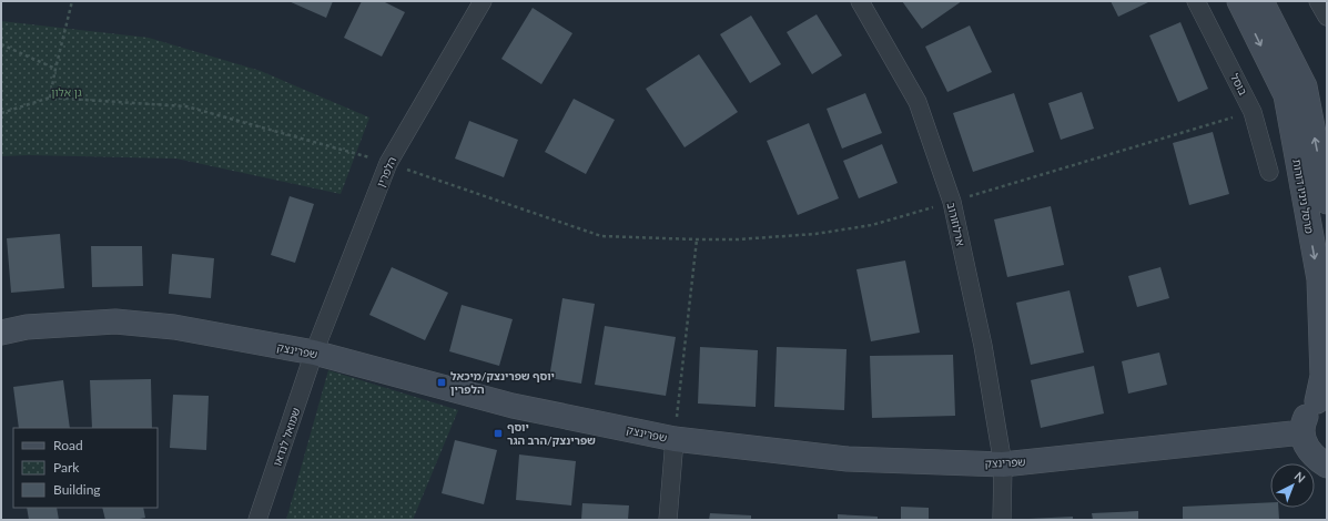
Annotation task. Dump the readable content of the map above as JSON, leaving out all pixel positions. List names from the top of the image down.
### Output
{
  "streets": {
    "street": [
      "בוסל",
      "הלפרין",
      "מרסל ניניו דורות",
      "ארלוזורוב",
      "שפרינצק",
      "שמואל לנדאו"
    ]
  },
  "crossings": [
    ["הלפרין", "שפרינצק"],
    ["הלפרין", "שמואל לנדאו"],
    ["ארלוזורוב", "שפרינצק"],
    ["שפרינצק", "שמואל לנדאו"]
  ],
  "parks": ["גן אלון"],
  "places": {
    "transit": ["יוסף שפרינצק/מיכאל הלפרין", "יוסף שפרינצק/הרב הגר"]
  },
  "legend": ["Road", "Park", "Building"],
  "north": "top right"
}
